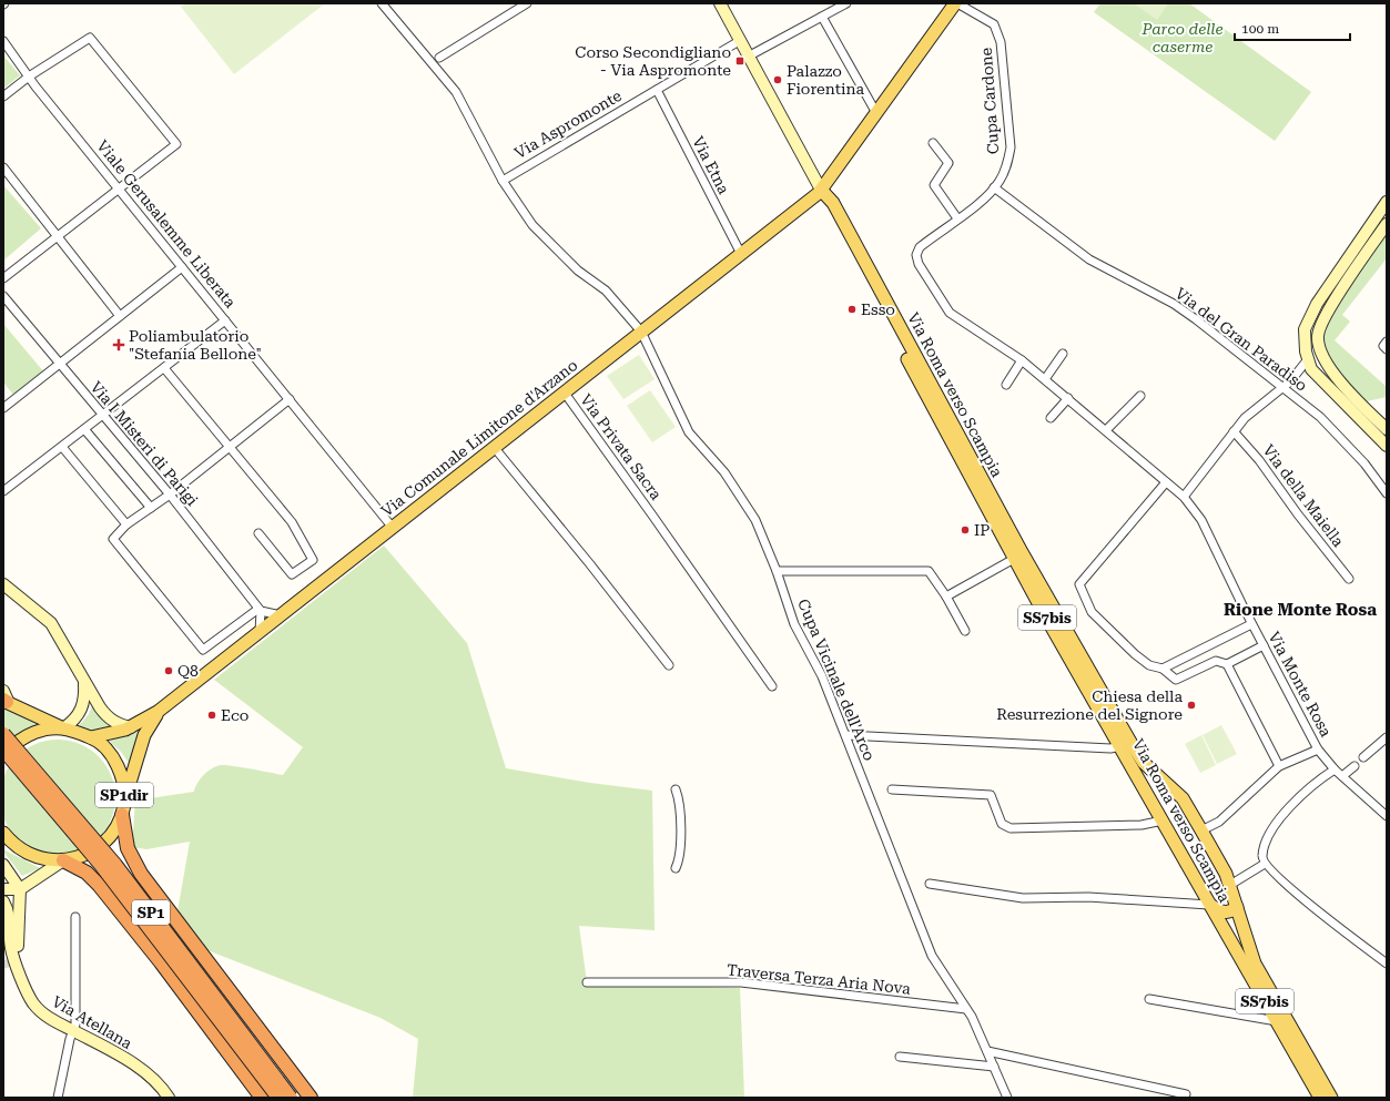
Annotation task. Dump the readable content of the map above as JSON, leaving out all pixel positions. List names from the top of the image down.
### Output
{
  "streets": {
    "highway": ["SP1"],
    "main road": [
      "Via Roma verso Scampia",
      "Via Comunale Limitone d'Arzano",
      "SS7bis",
      "SP1dir",
      "Via Atellana"
    ],
    "street": [
      "Cupa Cardone",
      "Via Aspromonte",
      "Via Etna",
      "Viale Gerusalemme Liberata",
      "Via del Gran Paradiso",
      "Via I Misteri di Parigi",
      "Via Privata Sacra",
      "Via della Maiella",
      "Cupa Vicinale dell'Arco",
      "Via Monte Rosa",
      "Traversa Terza Aria Nova"
    ]
  },
  "crossings": [
    ["Cupa Cardone", "Via del Gran Paradiso"],
    ["Cupa Cardone", "Via Comunale Limitone d'Arzano"],
    ["Cupa Cardone", "Via Monte Rosa"],
    ["Via Aspromonte", "Via Etna"],
    ["Via Aspromonte", "Cupa Vicinale dell'Arco"],
    ["Via Etna", "Via Comunale Limitone d'Arzano"],
    ["Viale Gerusalemme Liberata", "Via Comunale Limitone d'Arzano"],
    ["Via del Gran Paradiso", "Via Monte Rosa"],
    ["Via Roma verso Scampia", "Via Comunale Limitone d'Arzano"],
    ["Via Comunale Limitone d'Arzano", "Via Privata Sacra"],
    ["Via Comunale Limitone d'Arzano", "Cupa Vicinale dell'Arco"],
    ["Cupa Vicinale dell'Arco", "Traversa Terza Aria Nova"]
  ],
  "districts": ["Rione Monte Rosa"],
  "parks": ["Parco delle caserme"],
  "places": {
    "transit": ["Corso Secondigliano - Via Aspromonte"],
    "other": [
      "Palazzo Fiorentina",
      "Esso",
      "IP",
      "Q8",
      "Chiesa della Resurrezione del Signore",
      "Eco"
    ],
    "health": ["Poliambulatorio \"Stefania Bellone\""]
  },
  "scale_bar": "100 m"
}
